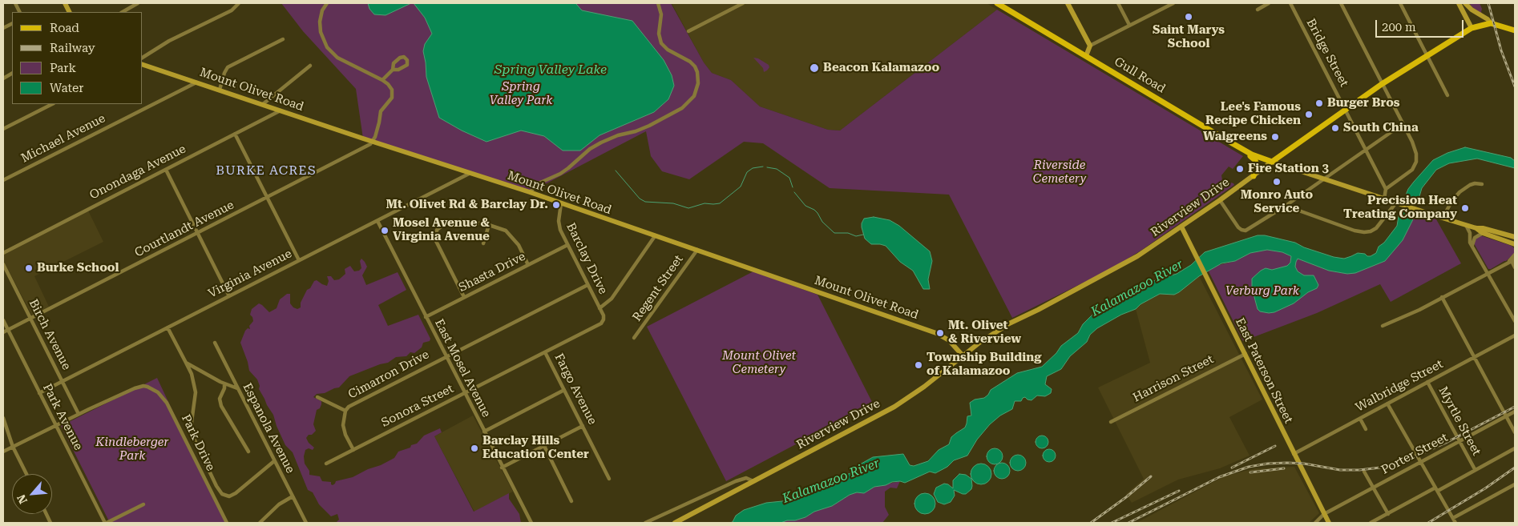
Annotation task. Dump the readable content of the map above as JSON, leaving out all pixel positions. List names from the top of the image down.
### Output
{
  "streets": {
    "main road": ["Gull Road", "Riverview Drive"],
    "street": [
      "Bridge Street",
      "Mount Olivet Road",
      "Michael Avenue",
      "Onondaga Avenue",
      "Courtlandt Avenue",
      "Barclay Drive",
      "Shasta Drive",
      "Virginia Avenue",
      "Regent Street",
      "Birch Avenue",
      "East Mosel Avenue",
      "East Paterson Street",
      "Cimarron Drive",
      "Harrison Street",
      "Walbridge Street",
      "Fargo Avenue",
      "Sonora Street",
      "Park Avenue",
      "Myrtle Street",
      "Espanola Avenue",
      "Park Drive",
      "Porter Street"
    ]
  },
  "crossings": [
    ["Bridge Street", "Riverview Drive"],
    ["Gull Road", "Riverview Drive"],
    ["Mount Olivet Road", "Michael Avenue"],
    ["Mount Olivet Road", "Onondaga Avenue"],
    ["Mount Olivet Road", "Riverview Drive"],
    ["Mount Olivet Road", "Courtlandt Avenue"],
    ["Mount Olivet Road", "Barclay Drive"],
    ["Mount Olivet Road", "Virginia Avenue"],
    ["Mount Olivet Road", "Regent Street"],
    ["Riverview Drive", "East Paterson Street"],
    ["Courtlandt Avenue", "Birch Avenue"],
    ["Courtlandt Avenue", "Park Avenue"],
    ["Barclay Drive", "Shasta Drive"],
    ["Barclay Drive", "Cimarron Drive"],
    ["Barclay Drive", "Sonora Street"],
    ["Shasta Drive", "East Mosel Avenue"],
    ["Virginia Avenue", "Birch Avenue"],
    ["Virginia Avenue", "East Mosel Avenue"],
    ["Virginia Avenue", "Park Avenue"],
    ["Birch Avenue", "Park Drive"],
    ["East Mosel Avenue", "Cimarron Drive"],
    ["East Mosel Avenue", "Sonora Street"],
    ["East Paterson Street", "Harrison Street"],
    ["East Paterson Street", "Walbridge Street"],
    ["East Paterson Street", "Porter Street"],
    ["Cimarron Drive", "Sonora Street"],
    ["Walbridge Street", "Myrtle Street"],
    ["Fargo Avenue", "Sonora Street"],
    ["Myrtle Street", "Porter Street"]
  ],
  "districts": ["BURKE ACRES"],
  "water": ["Spring Valley Lake", "Kalamazoo River"],
  "parks": [
    "Spring Valley Park",
    "Riverside Cemetery",
    "Verburg Park",
    "Mount Olivet Cemetery",
    "Kindleberger Park"
  ],
  "places": [
    "Saint Marys School",
    "Beacon Kalamazoo",
    "Burger Bros",
    "Lee's Famous Recipe Chicken",
    "South China",
    "Walgreens",
    "Fire Station 3",
    "Monro Auto Service",
    "Mt. Olivet Rd & Barclay Dr.",
    "Precision Heat Treating Company",
    "Mosel Avenue & Virginia Avenue",
    "Burke School",
    "Mt. Olivet & Riverview",
    "Township Building of Kalamazoo",
    "Barclay Hills Education Center"
  ],
  "legend": [
    "Road",
    "Railway",
    "Park",
    "Water"
  ],
  "scale_bar": "200 m",
  "north": "bottom left"
}
